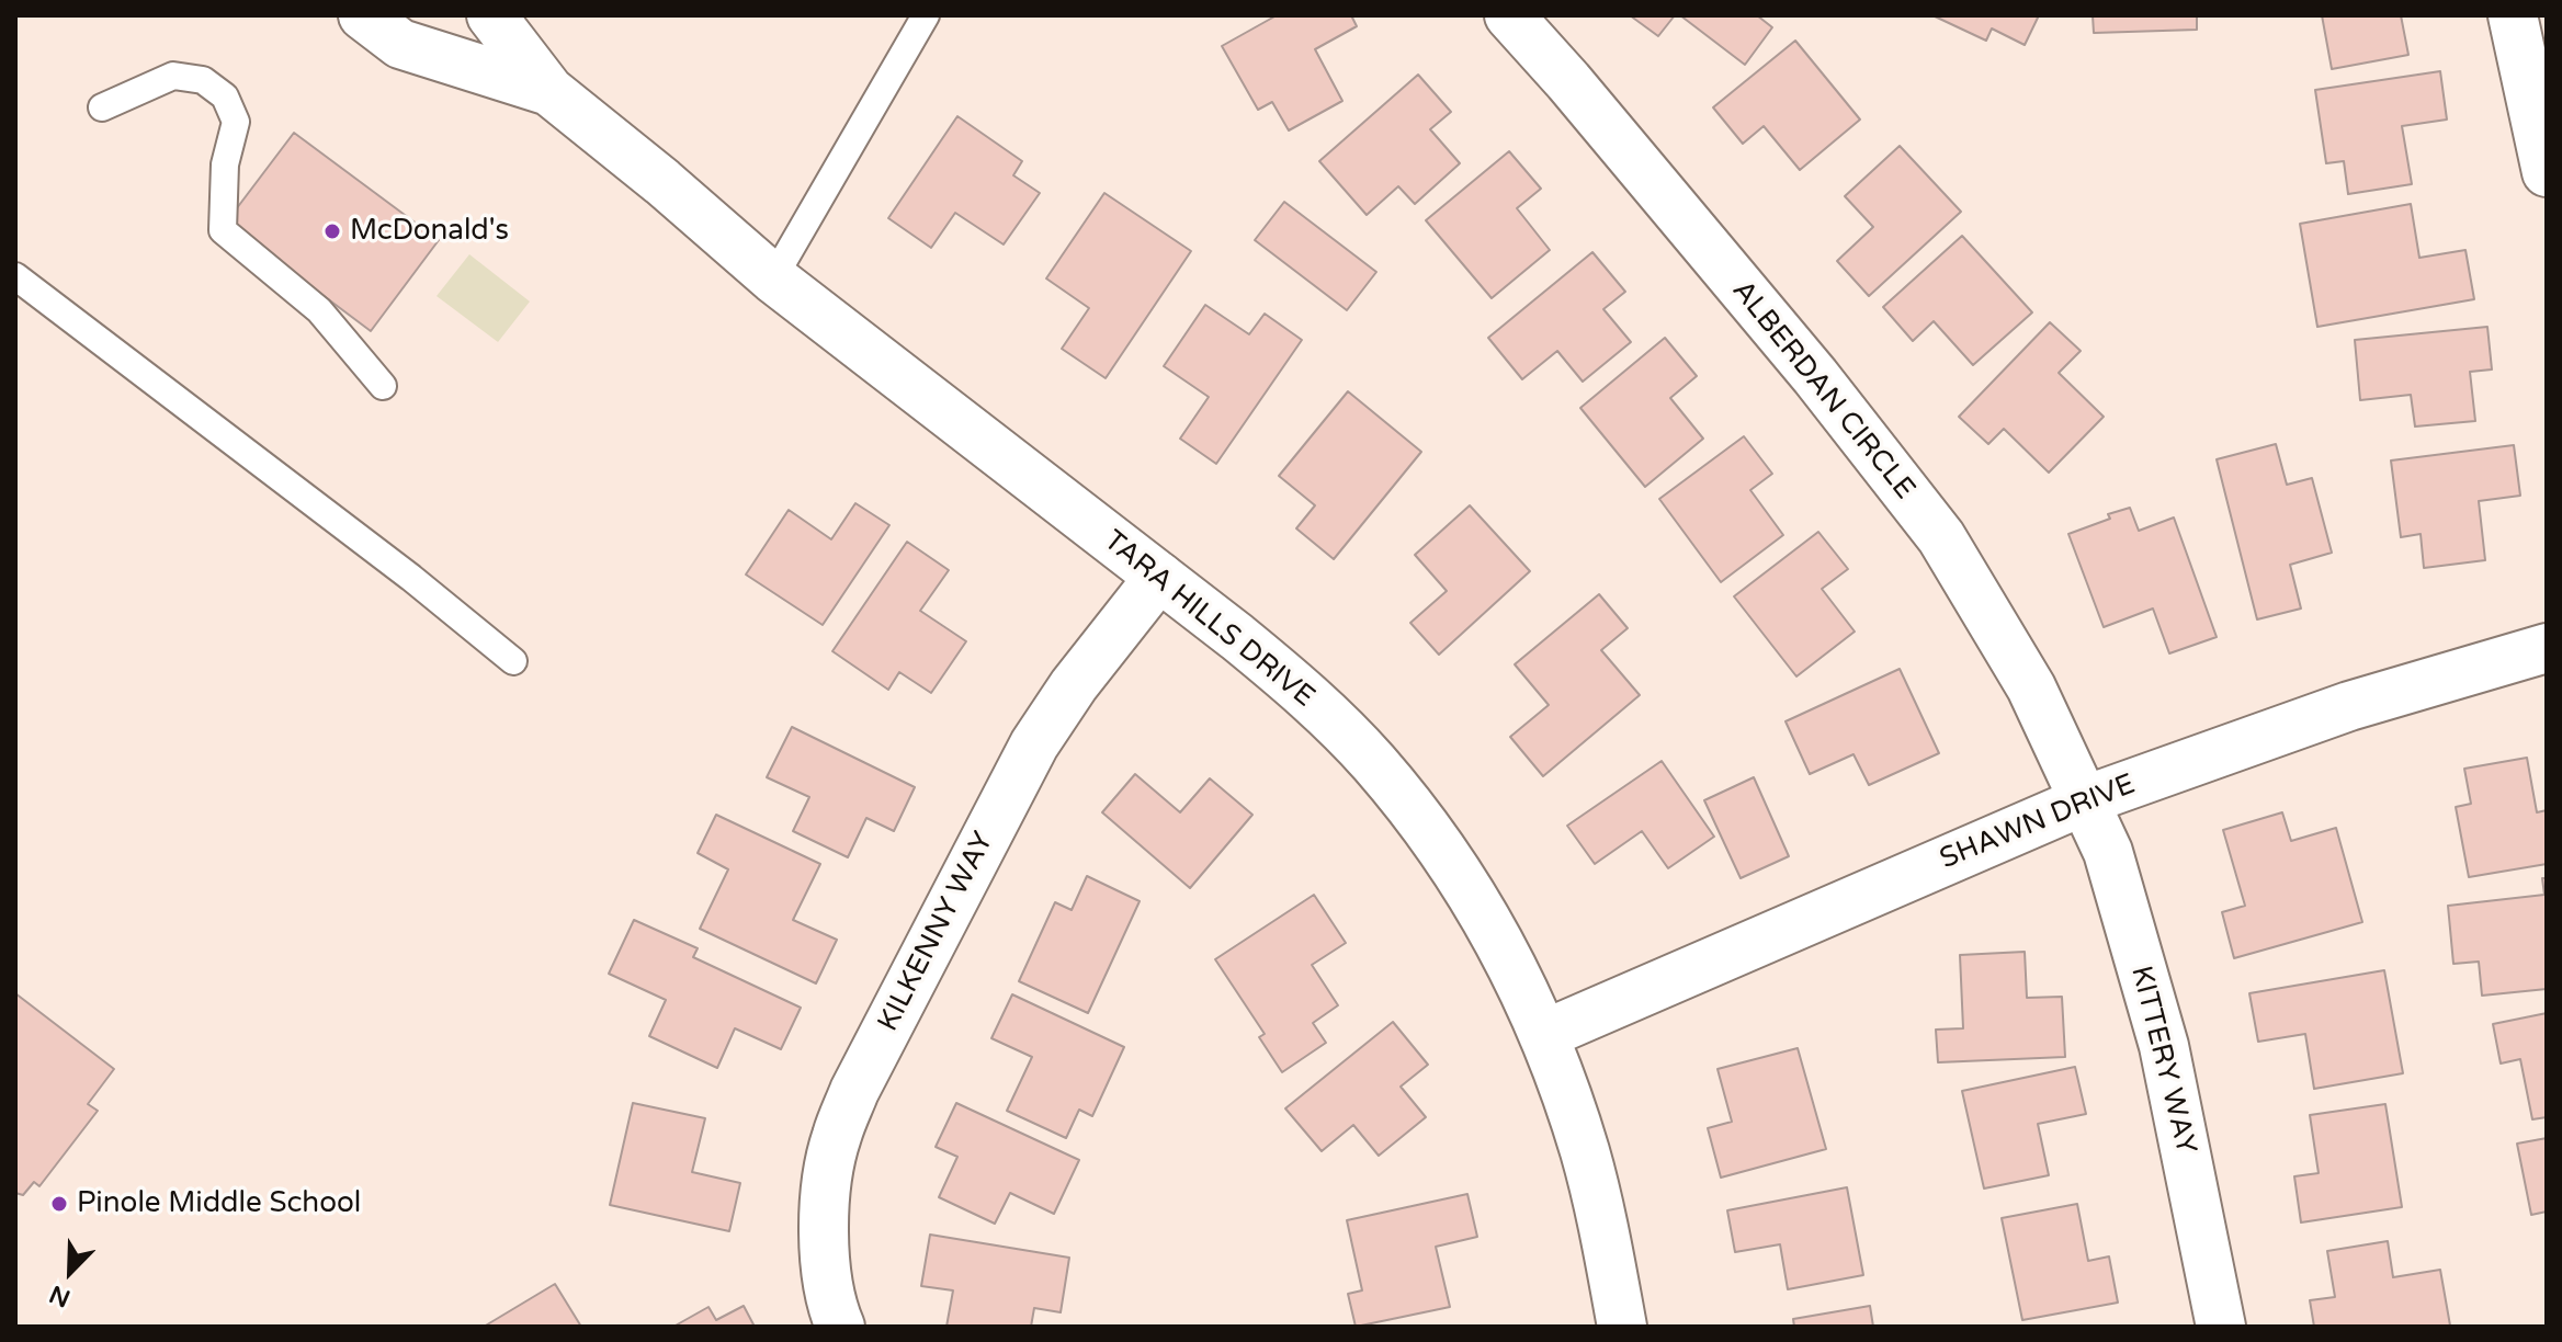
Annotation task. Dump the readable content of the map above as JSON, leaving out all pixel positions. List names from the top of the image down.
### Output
{
  "streets": {
    "street": [
      "ALBERDAN CIRCLE",
      "TARA HILLS DRIVE",
      "SHAWN DRIVE",
      "KILKENNY WAY",
      "KITTERY WAY"
    ]
  },
  "crossings": [
    ["ALBERDAN CIRCLE", "SHAWN DRIVE"],
    ["ALBERDAN CIRCLE", "KITTERY WAY"],
    ["TARA HILLS DRIVE", "SHAWN DRIVE"],
    ["TARA HILLS DRIVE", "KILKENNY WAY"],
    ["SHAWN DRIVE", "KITTERY WAY"]
  ],
  "places": ["McDonald's", "Pinole Middle School"],
  "north": "bottom left"
}
